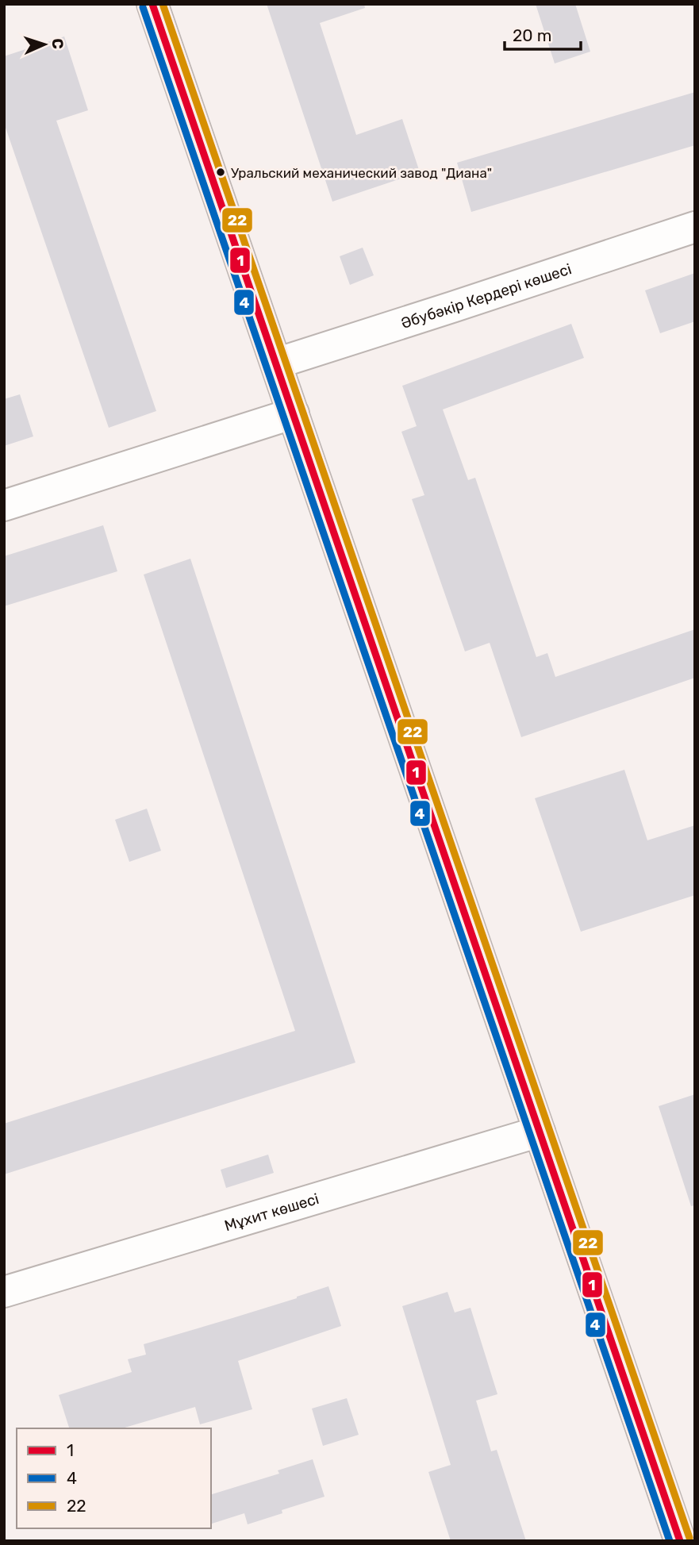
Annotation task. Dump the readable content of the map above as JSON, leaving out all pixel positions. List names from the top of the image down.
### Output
{
  "streets": {
    "main road": ["Әбубәкір Кердері көшесі", "Мұхит көшесі"]
  },
  "places": ["Уральский механический завод \"Диана\""],
  "lines": ["transit line 1", "transit line 22", "transit line 4"],
  "legend": ["1", "4", "22"],
  "scale_bar": "20 m",
  "north": "right"
}
